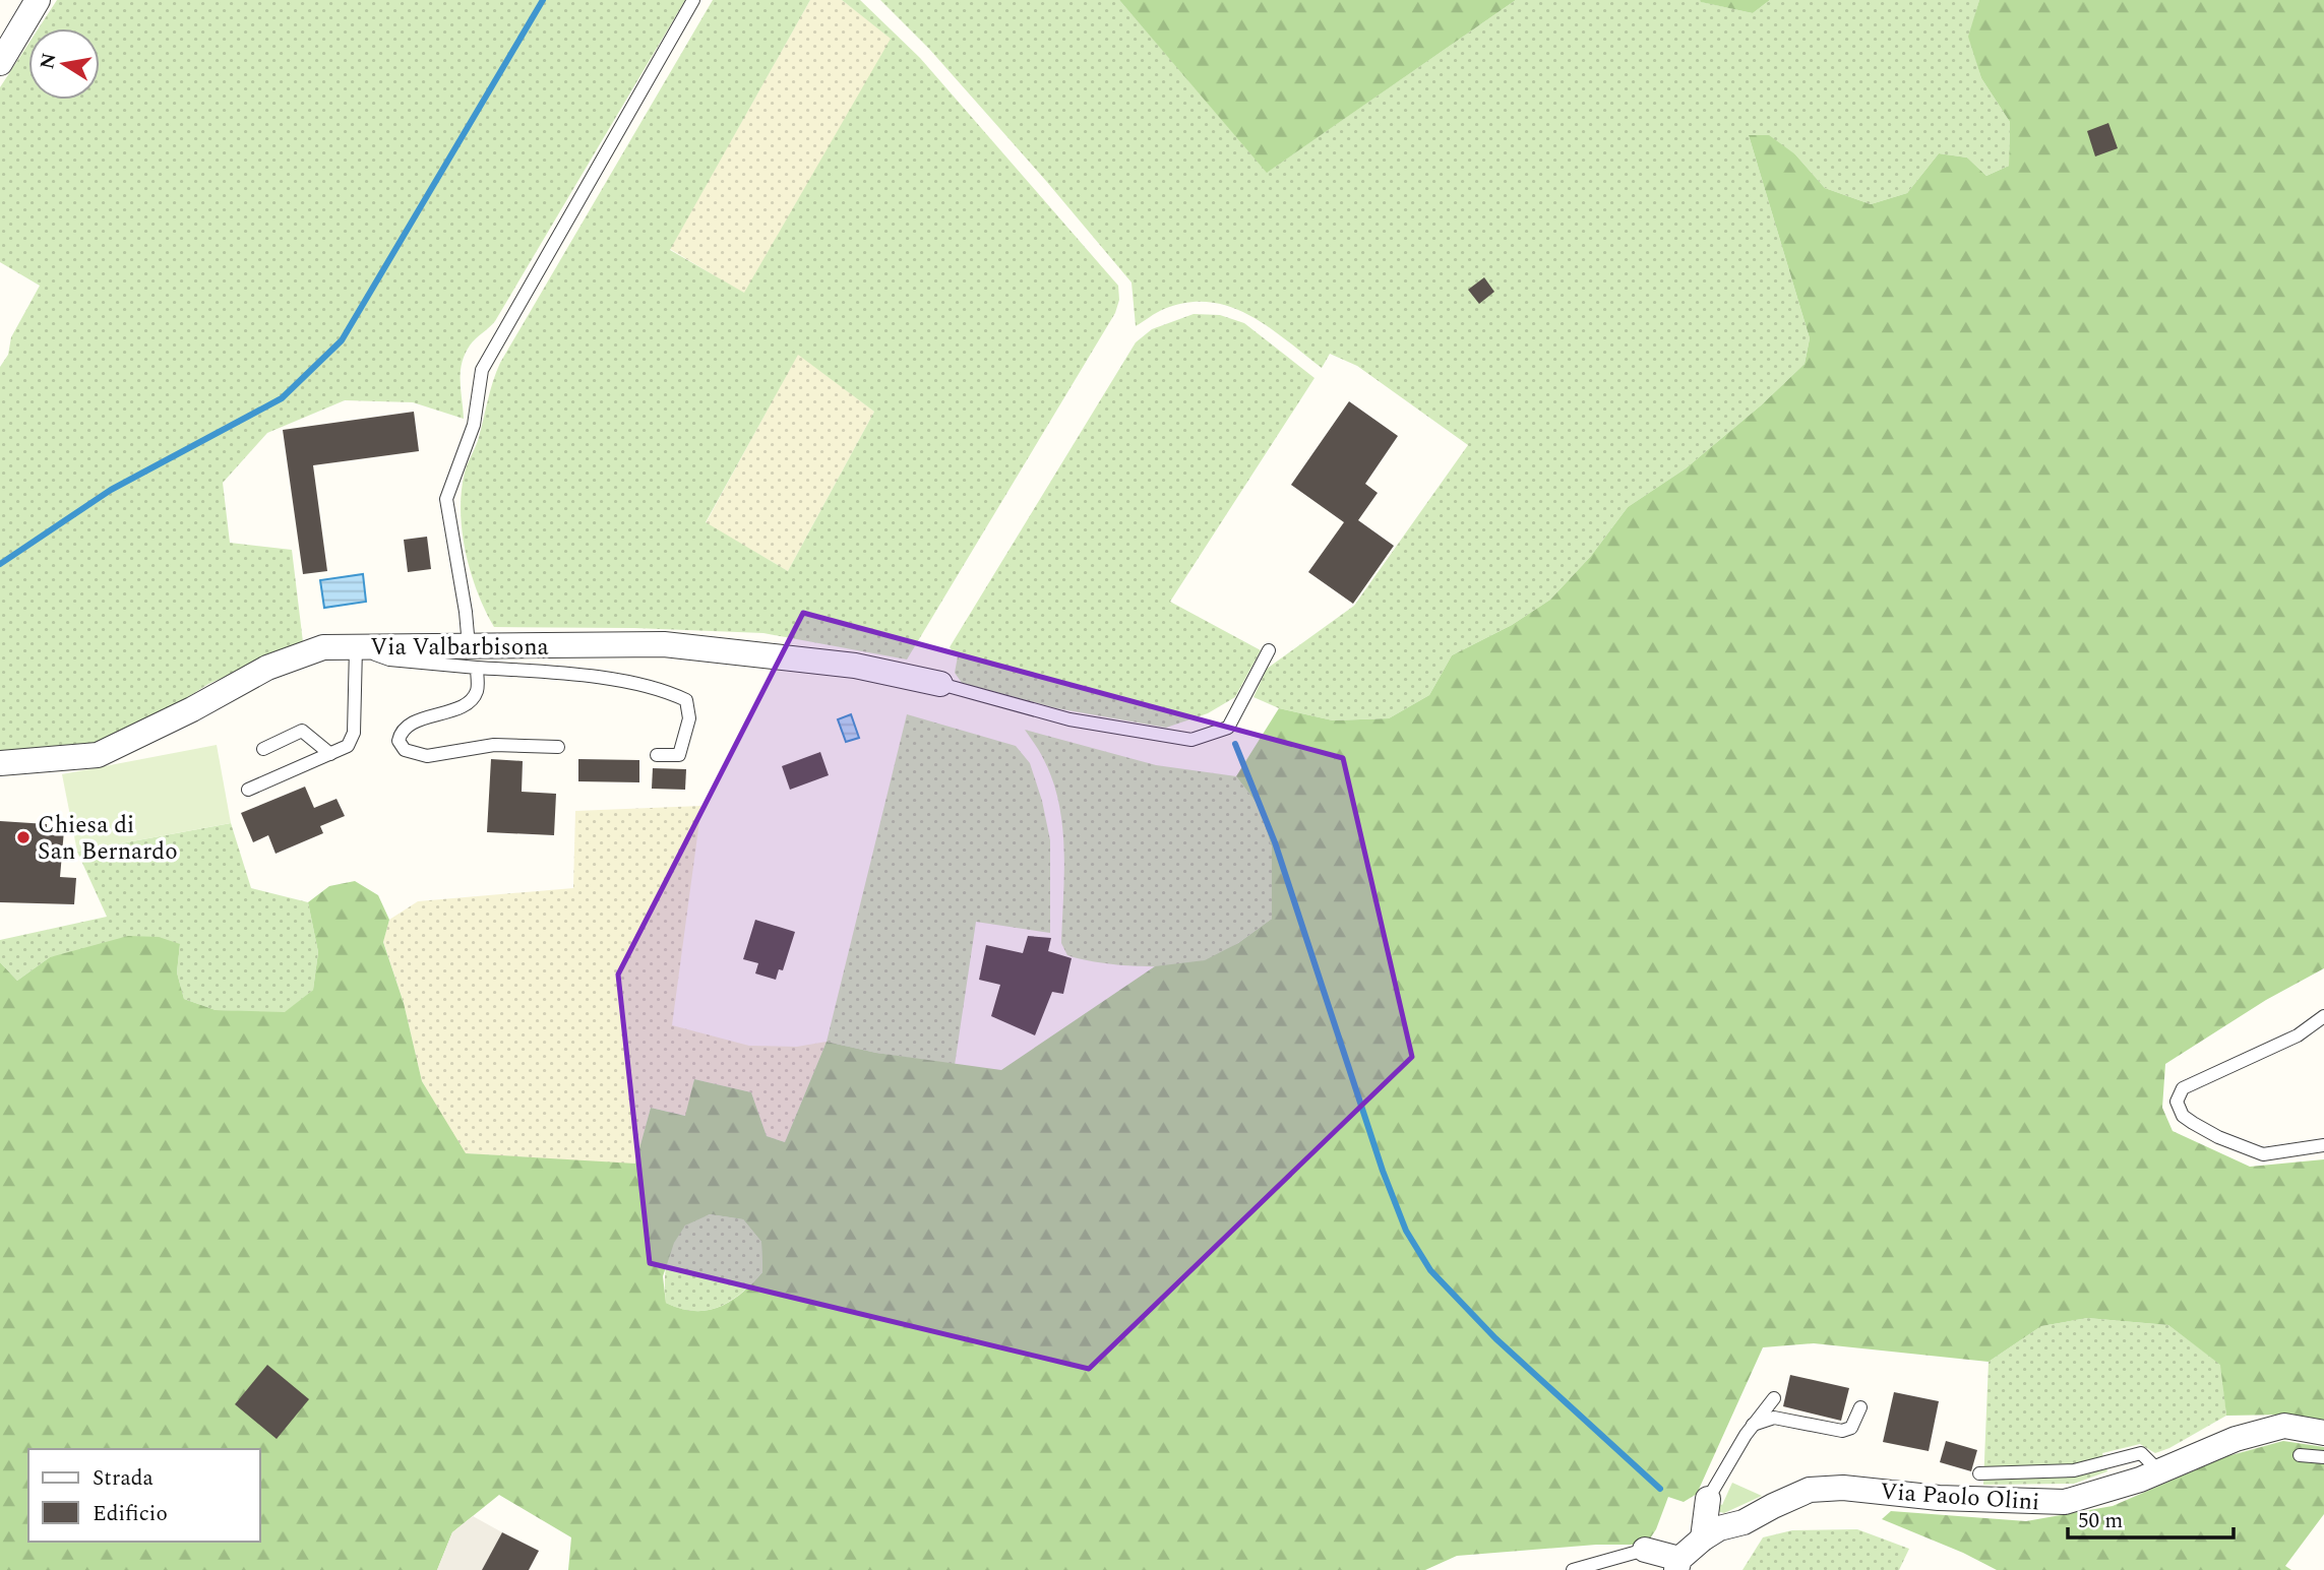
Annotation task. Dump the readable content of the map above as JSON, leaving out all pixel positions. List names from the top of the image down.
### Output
{
  "streets": {
    "street": ["Via Valbarbisona", "Via Paolo Olini"]
  },
  "places": ["Chiesa di San Bernardo"],
  "legend": ["Strada", "Edificio"],
  "scale_bar": "50 m",
  "north": "left"
}
